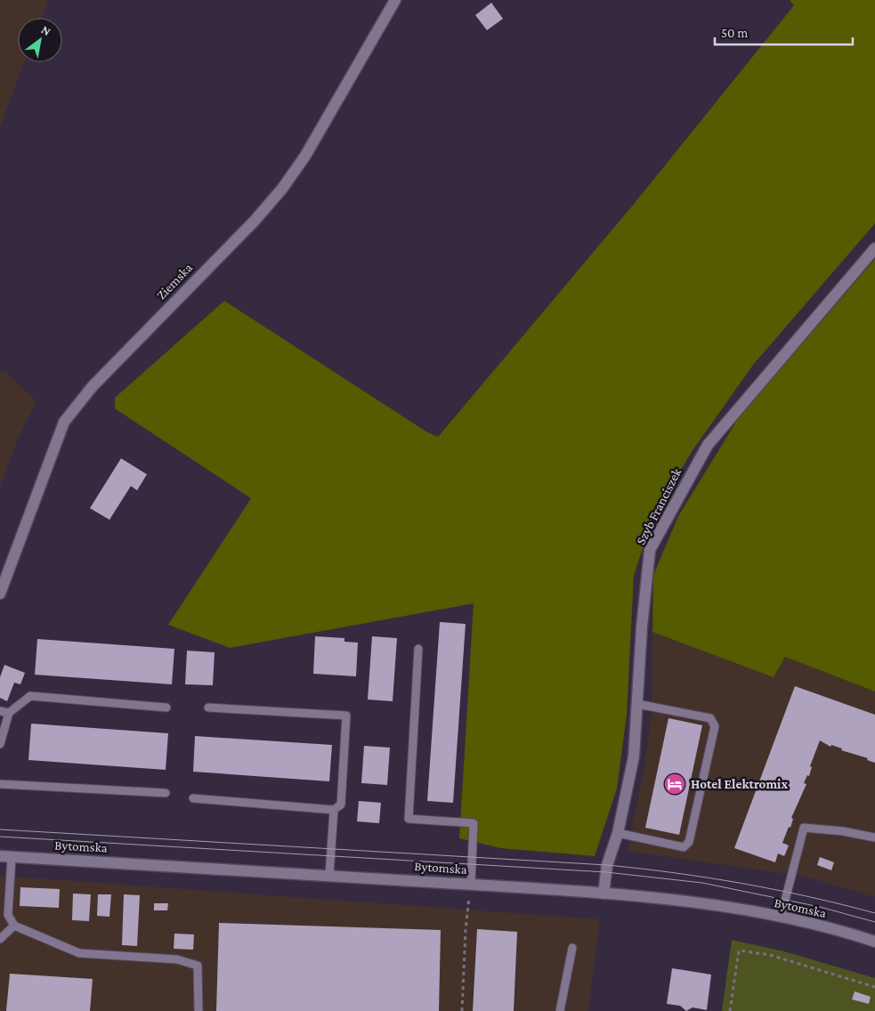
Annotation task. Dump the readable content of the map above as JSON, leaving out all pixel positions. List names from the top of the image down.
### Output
{
  "streets": {
    "street": ["Ziemska", "Szyb Franciszek", "Bytomska"]
  },
  "crossings": [
    ["Szyb Franciszek", "Bytomska"]
  ],
  "places": {
    "hotel": ["Hotel Elektromix"]
  },
  "scale_bar": "50 m",
  "north": "top right"
}
